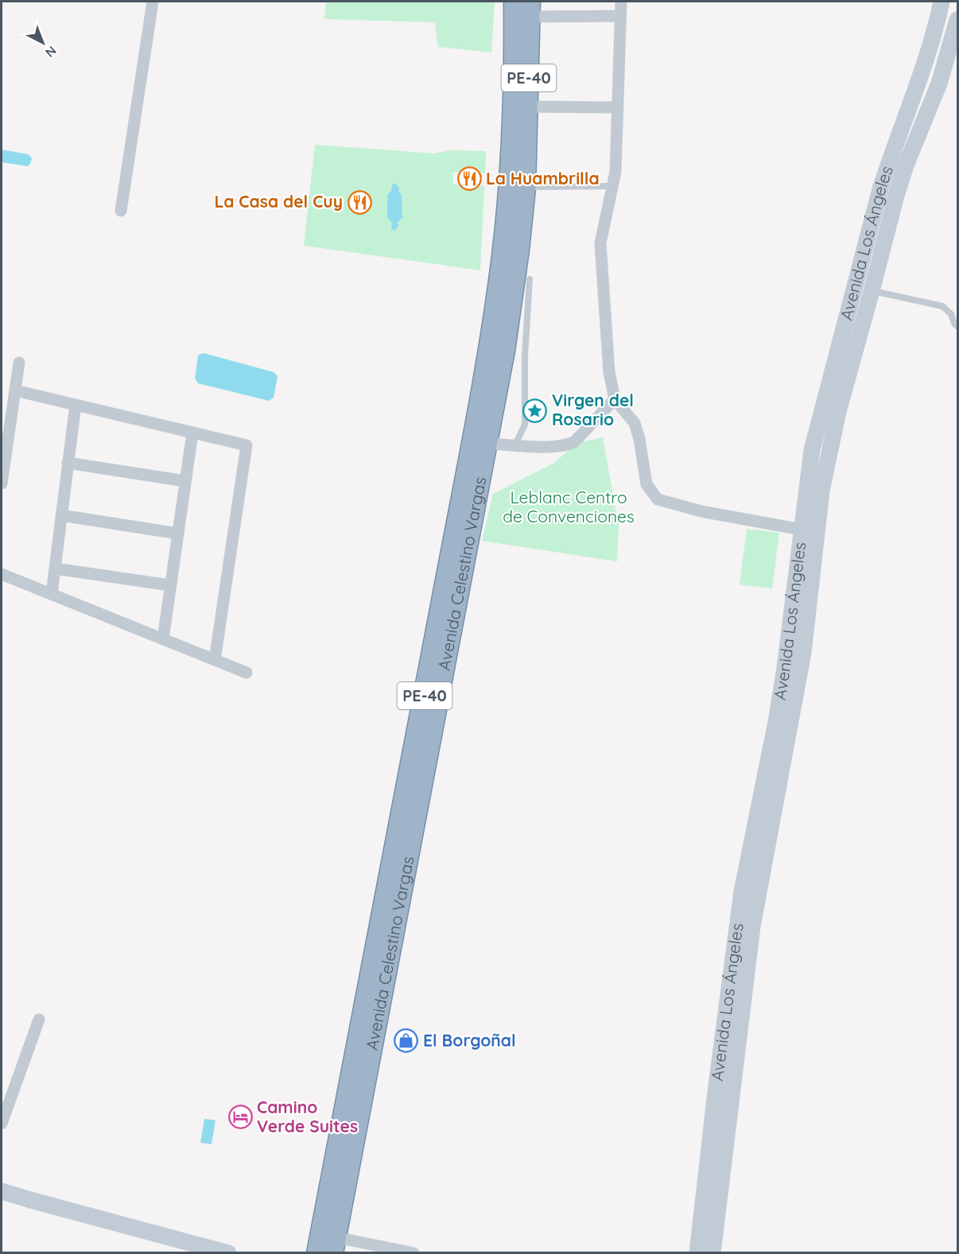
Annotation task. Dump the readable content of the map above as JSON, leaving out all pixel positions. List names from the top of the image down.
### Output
{
  "streets": {
    "highway": ["PE-40", "Avenida Celestino Vargas"],
    "main road": ["Avenida Los Ángeles"]
  },
  "parks": ["Leblanc Centro de Convenciones"],
  "places": {
    "restaurant": ["La Huambrilla", "La Casa del Cuy"],
    "place": ["Virgen del Rosario"],
    "shop": ["El Borgoñal"],
    "hotel": ["Camino Verde Suites"]
  },
  "north": "bottom right"
}
